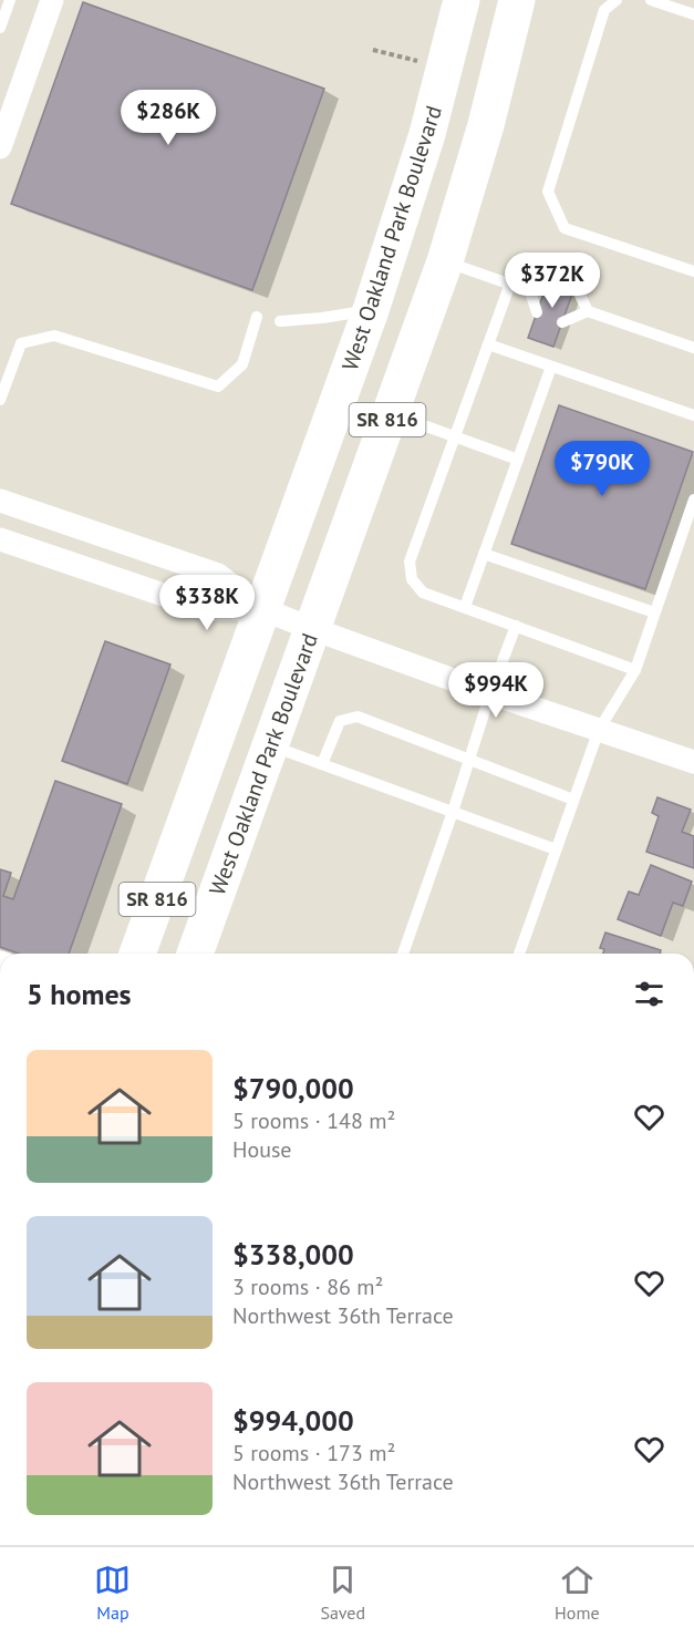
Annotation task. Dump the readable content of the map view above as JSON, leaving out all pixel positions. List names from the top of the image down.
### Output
{
  "streets": {
    "main road": ["West Oakland Park Boulevard", "SR 816"]
  },
  "page": {
    "price": [
      "$286K",
      "$372K",
      "$790K",
      "$338K",
      "$994K"
    ],
    "heading": "5 homes",
    "list": [
      {
        "name": "$790,000",
        "note": "5 rooms · 148 m² · House"
      },
      {
        "name": "$338,000",
        "note": "3 rooms · 86 m² · Northwest 36th Terrace"
      },
      {
        "name": "$994,000",
        "note": "5 rooms · 173 m² · Northwest 36th Terrace"
      }
    ],
    "tabs": ["Map", "Saved", "Home"]
  }
}
